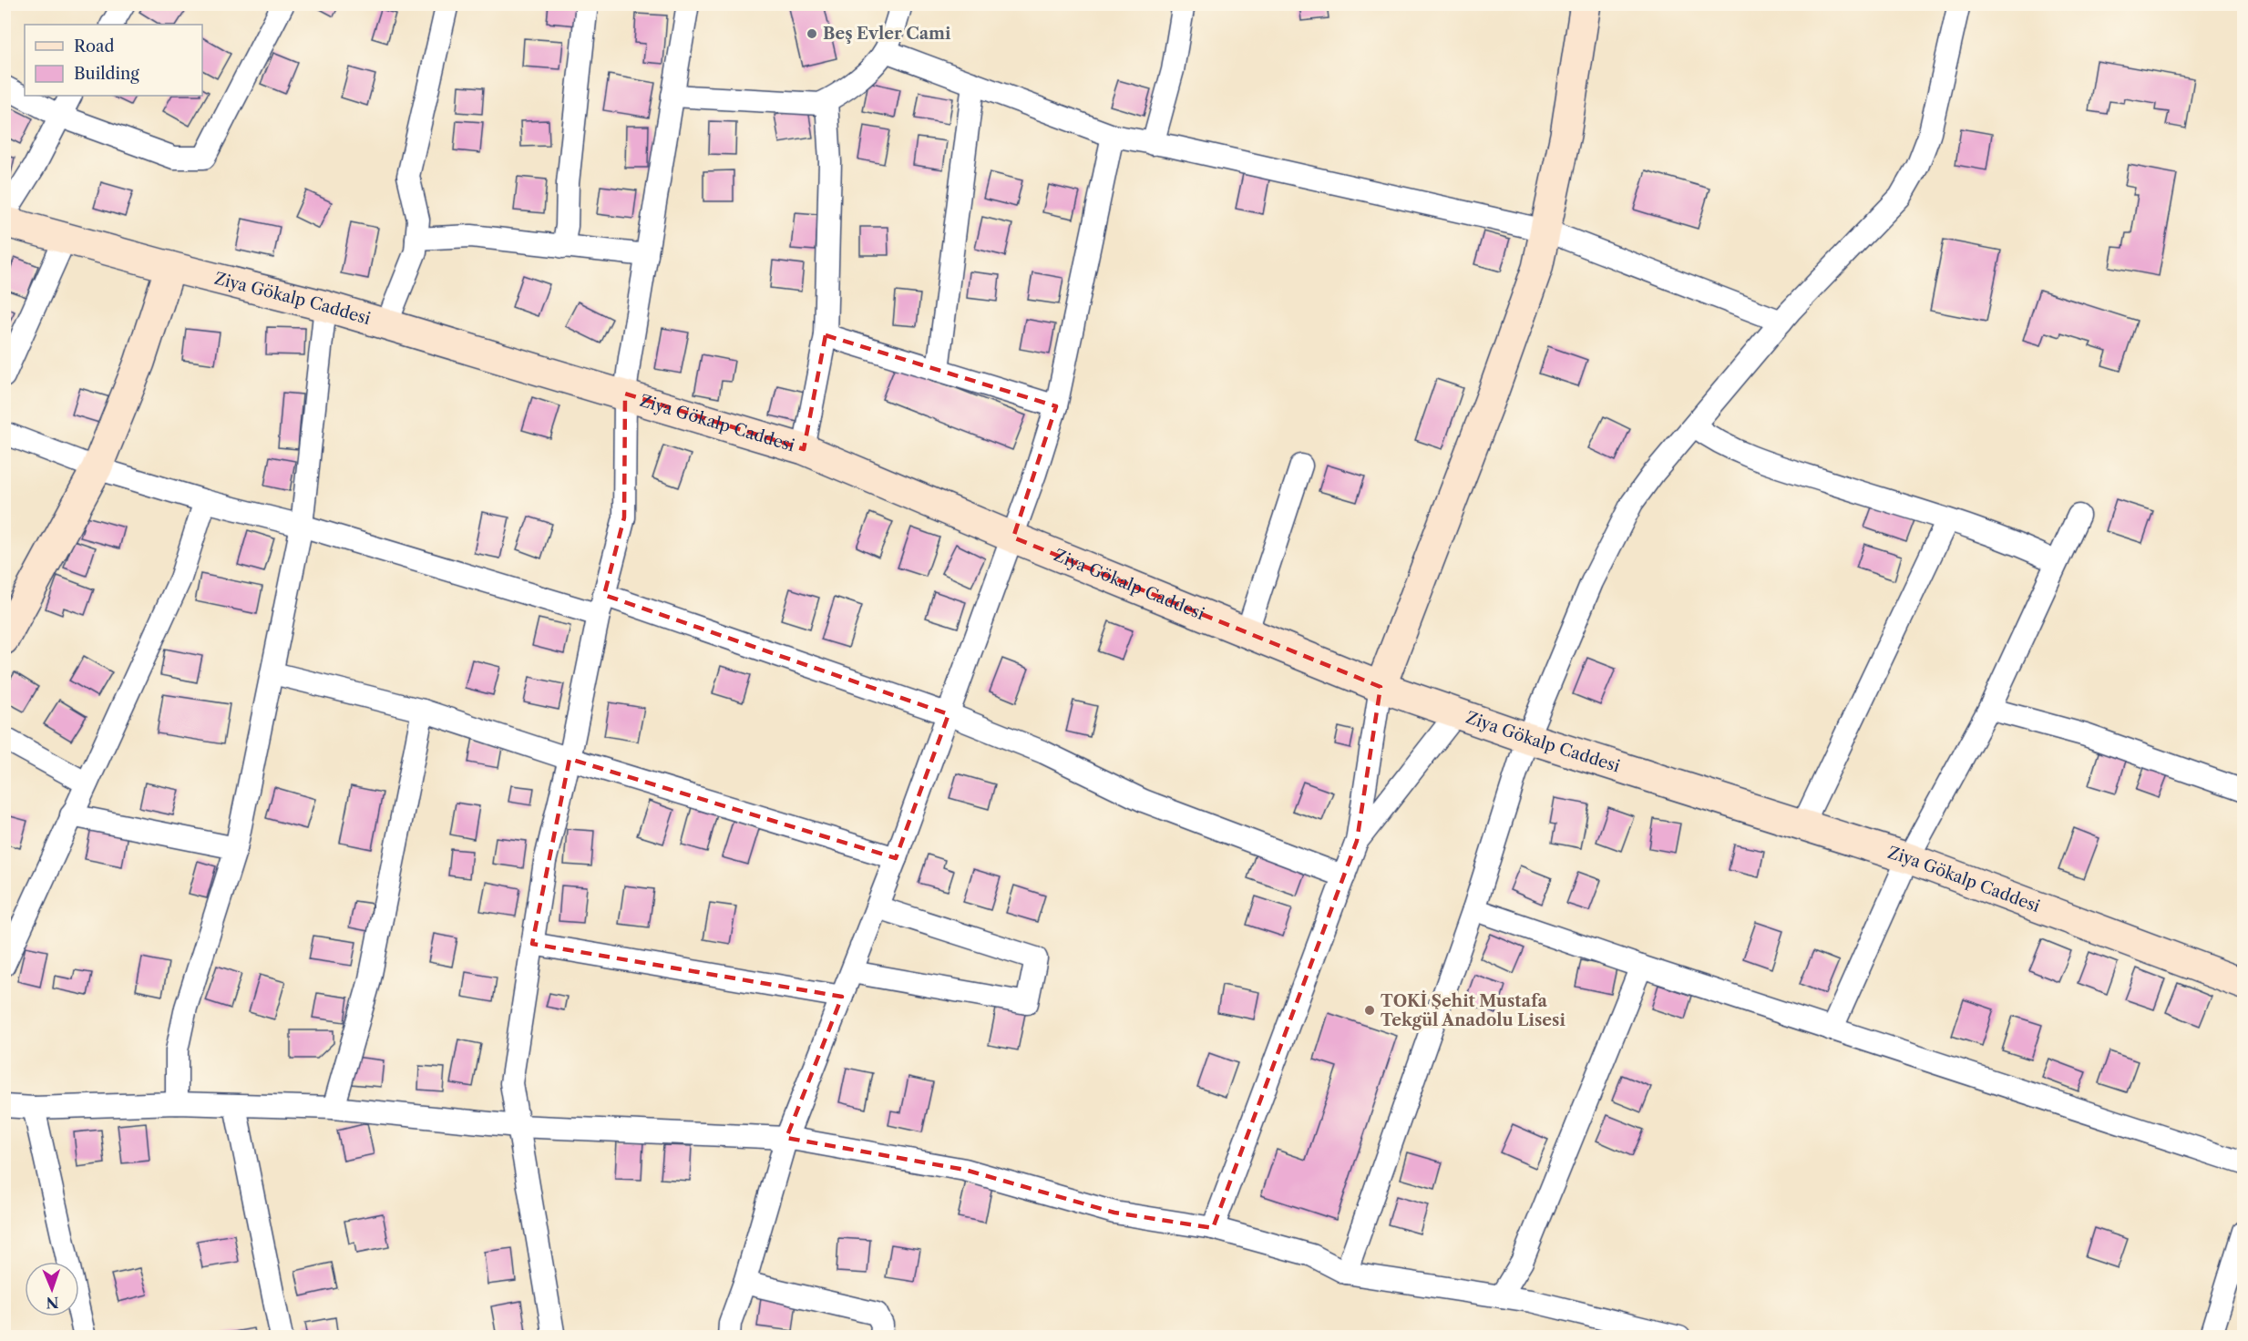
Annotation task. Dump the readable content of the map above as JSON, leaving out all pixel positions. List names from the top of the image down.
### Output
{
  "streets": {
    "street": ["Ziya Gökalp Caddesi"]
  },
  "places": ["Beş Evler Cami", "TOKİ Şehit Mustafa Tekgül Anadolu Lisesi"],
  "legend": ["Road", "Building"],
  "north": "bottom"
}
